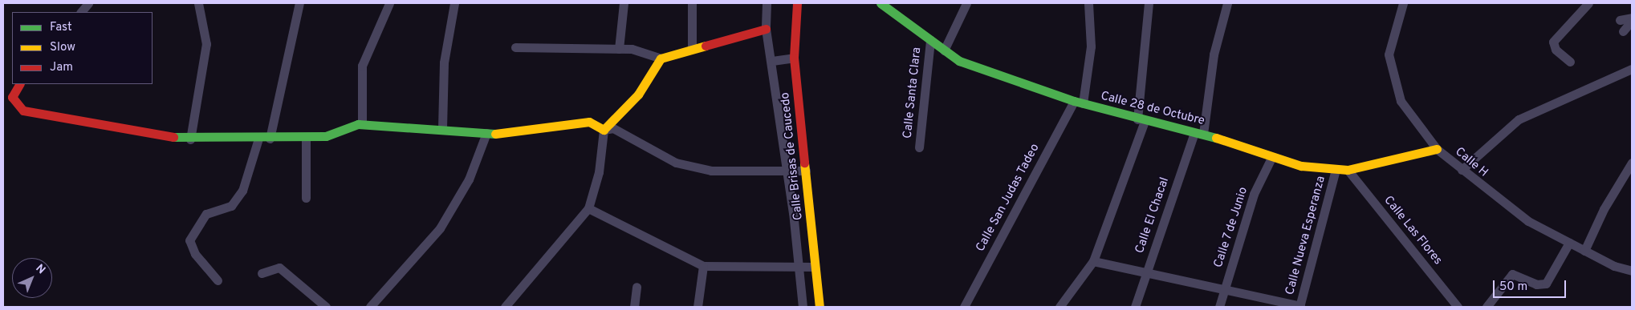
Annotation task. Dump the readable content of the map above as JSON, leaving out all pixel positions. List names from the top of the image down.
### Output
{
  "streets": {
    "street": [
      "Calle Santa Clara",
      "Calle 28 de Octubre",
      "Calle Brisas de Caucedo",
      "Calle H",
      "Calle San Judas Tadeo",
      "Calle El Chacal",
      "Calle 7 de Junio",
      "Calle Las Flores",
      "Calle Nueva Esperanza"
    ]
  },
  "crossings": [
    ["Calle Santa Clara", "Calle 28 de Octubre"],
    ["Calle 28 de Octubre", "Calle H"],
    ["Calle 28 de Octubre", "Calle San Judas Tadeo"],
    ["Calle 28 de Octubre", "Calle El Chacal"],
    ["Calle 28 de Octubre", "Calle 7 de Junio"],
    ["Calle 28 de Octubre", "Calle Las Flores"],
    ["Calle 28 de Octubre", "Calle Nueva Esperanza"]
  ],
  "legend": ["Fast", "Slow", "Jam"],
  "scale_bar": "50 m",
  "north": "top right"
}
